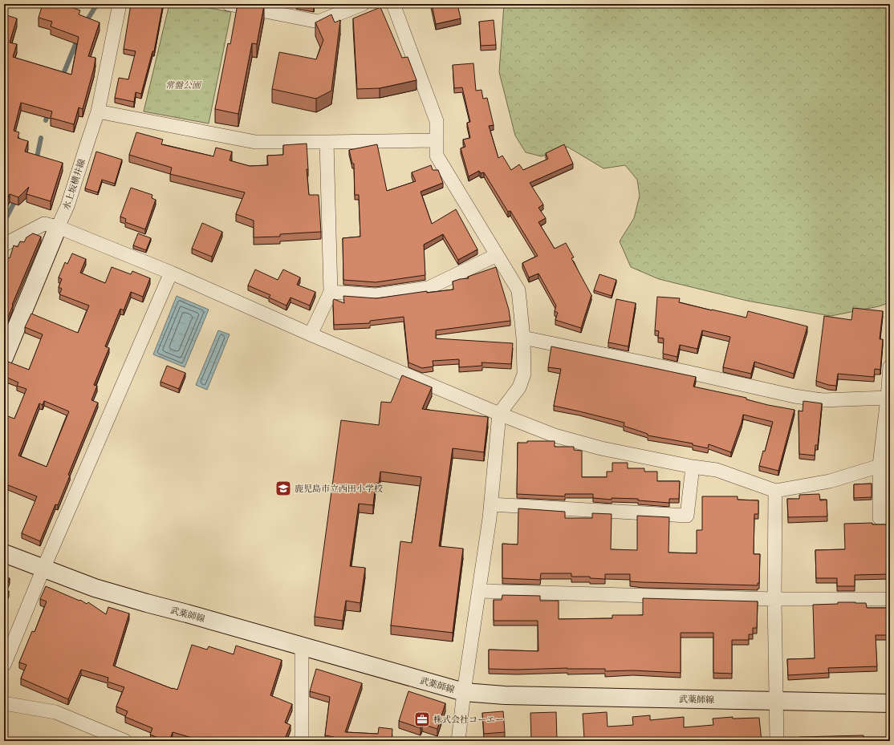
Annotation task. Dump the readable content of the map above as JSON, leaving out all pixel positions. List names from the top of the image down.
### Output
{
  "streets": {
    "street": ["水上坂横井線", "武薬師線"]
  },
  "parks": ["常盤公園"],
  "places": {
    "school or university": ["鹿児島市立西田小学校"],
    "office": ["株式会社コーエー"]
  }
}
